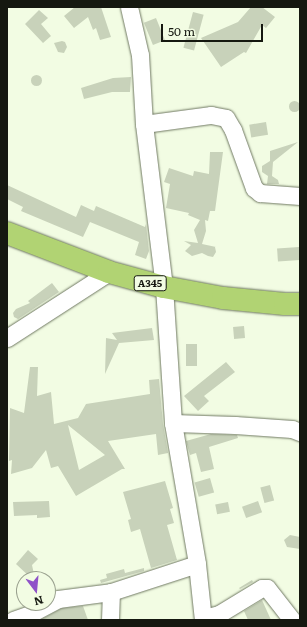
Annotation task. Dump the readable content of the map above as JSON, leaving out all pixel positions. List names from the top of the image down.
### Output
{
  "streets": {
    "highway": ["A345"]
  },
  "scale_bar": "50 m",
  "north": "bottom"
}
